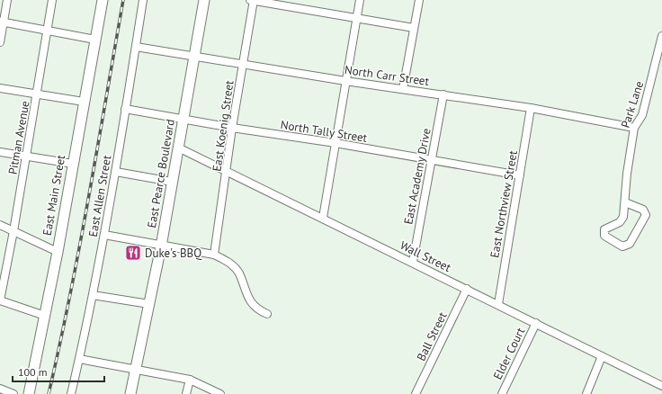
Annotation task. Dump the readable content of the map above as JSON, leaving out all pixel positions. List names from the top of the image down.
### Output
{
  "streets": {
    "main road": ["East Pearce Boulevard", "East Main Street"],
    "street": [
      "North Carr Street",
      "Park Lane",
      "East Koenig Street",
      "North Tally Street",
      "Pitman Avenue",
      "East Academy Drive",
      "East Allen Street",
      "East Northview Street",
      "Wall Street",
      "Ball Street",
      "Elder Court"
    ]
  },
  "crossings": [
    ["North Carr Street", "Park Lane"],
    ["North Carr Street", "East Koenig Street"],
    ["North Carr Street", "East Pearce Boulevard"],
    ["North Carr Street", "East Academy Drive"],
    ["North Carr Street", "East Allen Street"],
    ["North Carr Street", "East Northview Street"],
    ["East Koenig Street", "North Tally Street"],
    ["East Koenig Street", "Wall Street"],
    ["North Tally Street", "East Pearce Boulevard"],
    ["North Tally Street", "East Academy Drive"],
    ["North Tally Street", "East Allen Street"],
    ["North Tally Street", "East Northview Street"],
    ["East Pearce Boulevard", "Wall Street"],
    ["East Academy Drive", "Wall Street"],
    ["East Northview Street", "Wall Street"],
    ["Wall Street", "Ball Street"],
    ["Wall Street", "Elder Court"]
  ],
  "places": {
    "restaurant": ["Duke's BBQ"]
  },
  "scale_bar": "100 m"
}
